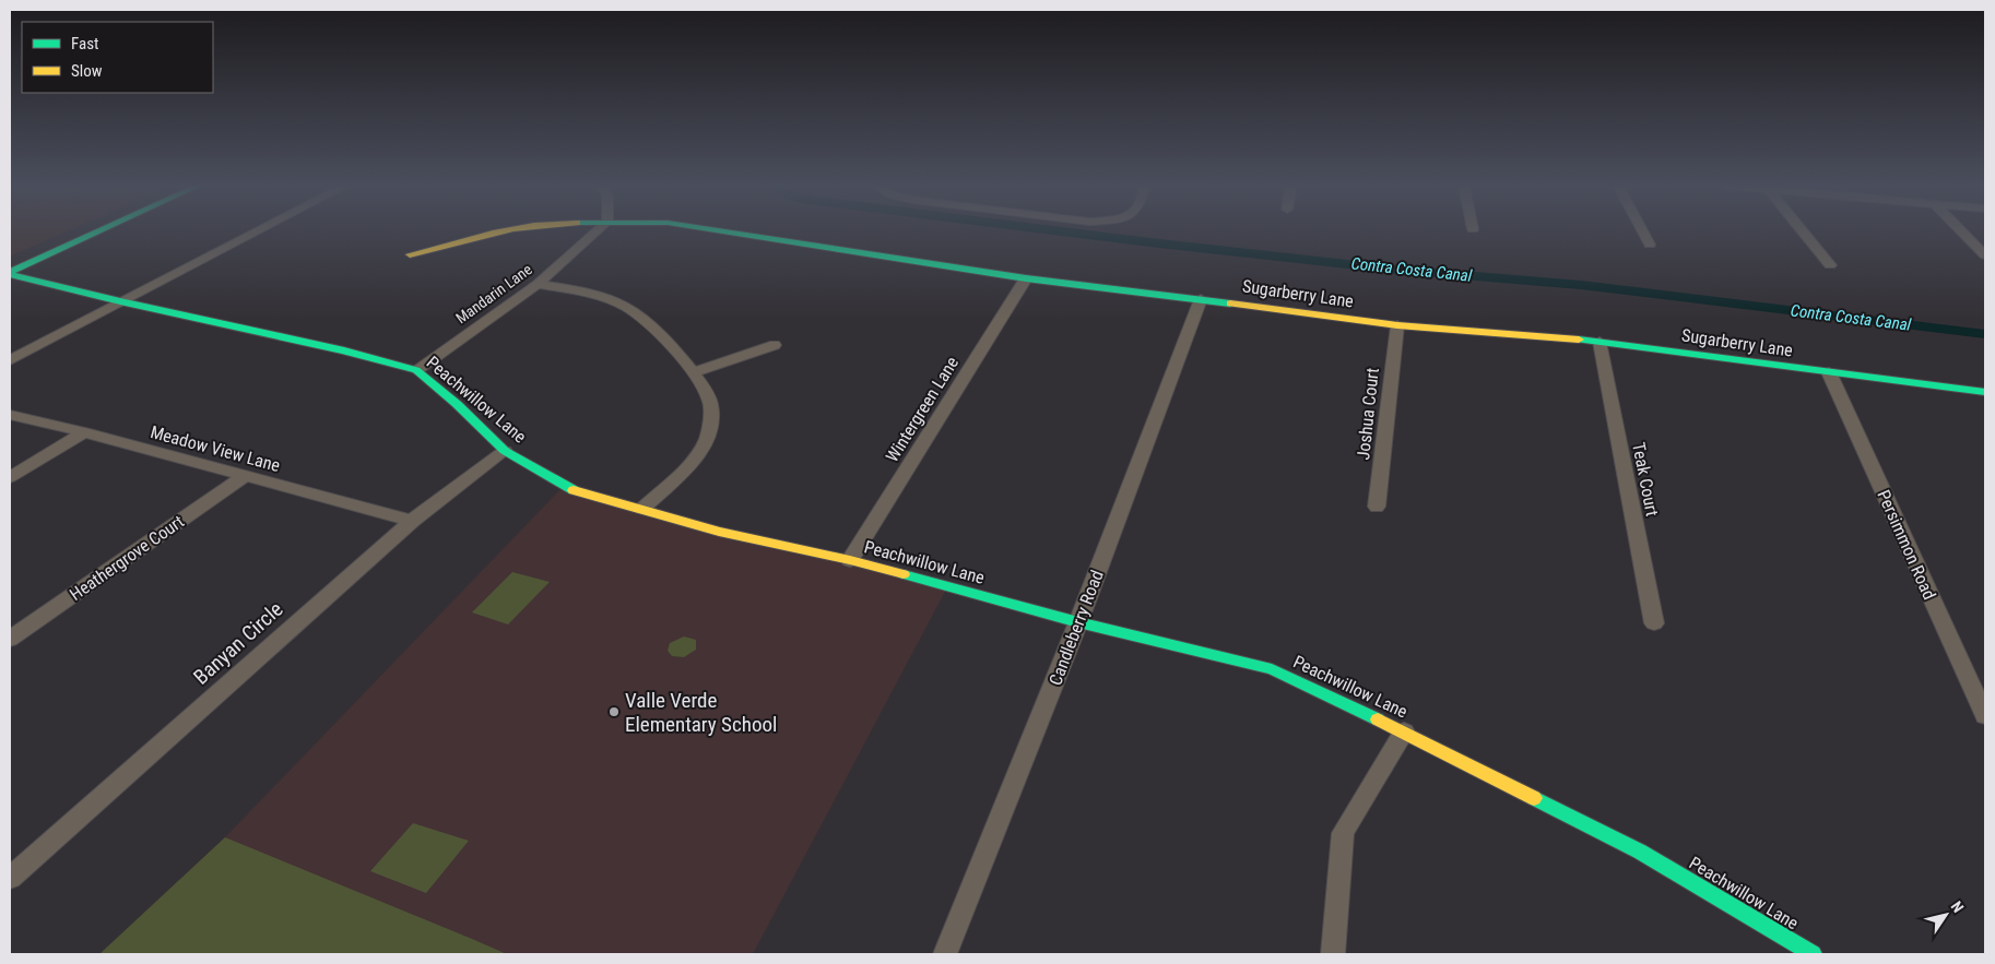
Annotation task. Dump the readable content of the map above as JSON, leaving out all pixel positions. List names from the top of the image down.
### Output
{
  "streets": {
    "street": [
      "Mandarin Lane",
      "Sugarberry Lane",
      "Peachwillow Lane",
      "Wintergreen Lane",
      "Joshua Court",
      "Meadow View Lane",
      "Teak Court",
      "Persimmon Road",
      "Heathergrove Court",
      "Candleberry Road",
      "Banyan Circle"
    ]
  },
  "crossings": [
    ["Mandarin Lane", "Peachwillow Lane"],
    ["Sugarberry Lane", "Wintergreen Lane"],
    ["Sugarberry Lane", "Joshua Court"],
    ["Sugarberry Lane", "Teak Court"],
    ["Sugarberry Lane", "Persimmon Road"],
    ["Sugarberry Lane", "Candleberry Road"],
    ["Peachwillow Lane", "Wintergreen Lane"],
    ["Peachwillow Lane", "Candleberry Road"],
    ["Peachwillow Lane", "Banyan Circle"],
    ["Meadow View Lane", "Heathergrove Court"],
    ["Meadow View Lane", "Banyan Circle"]
  ],
  "water": ["Contra Costa Canal"],
  "places": ["Valle Verde Elementary School"],
  "legend": ["Fast", "Slow"],
  "north": "top right"
}
